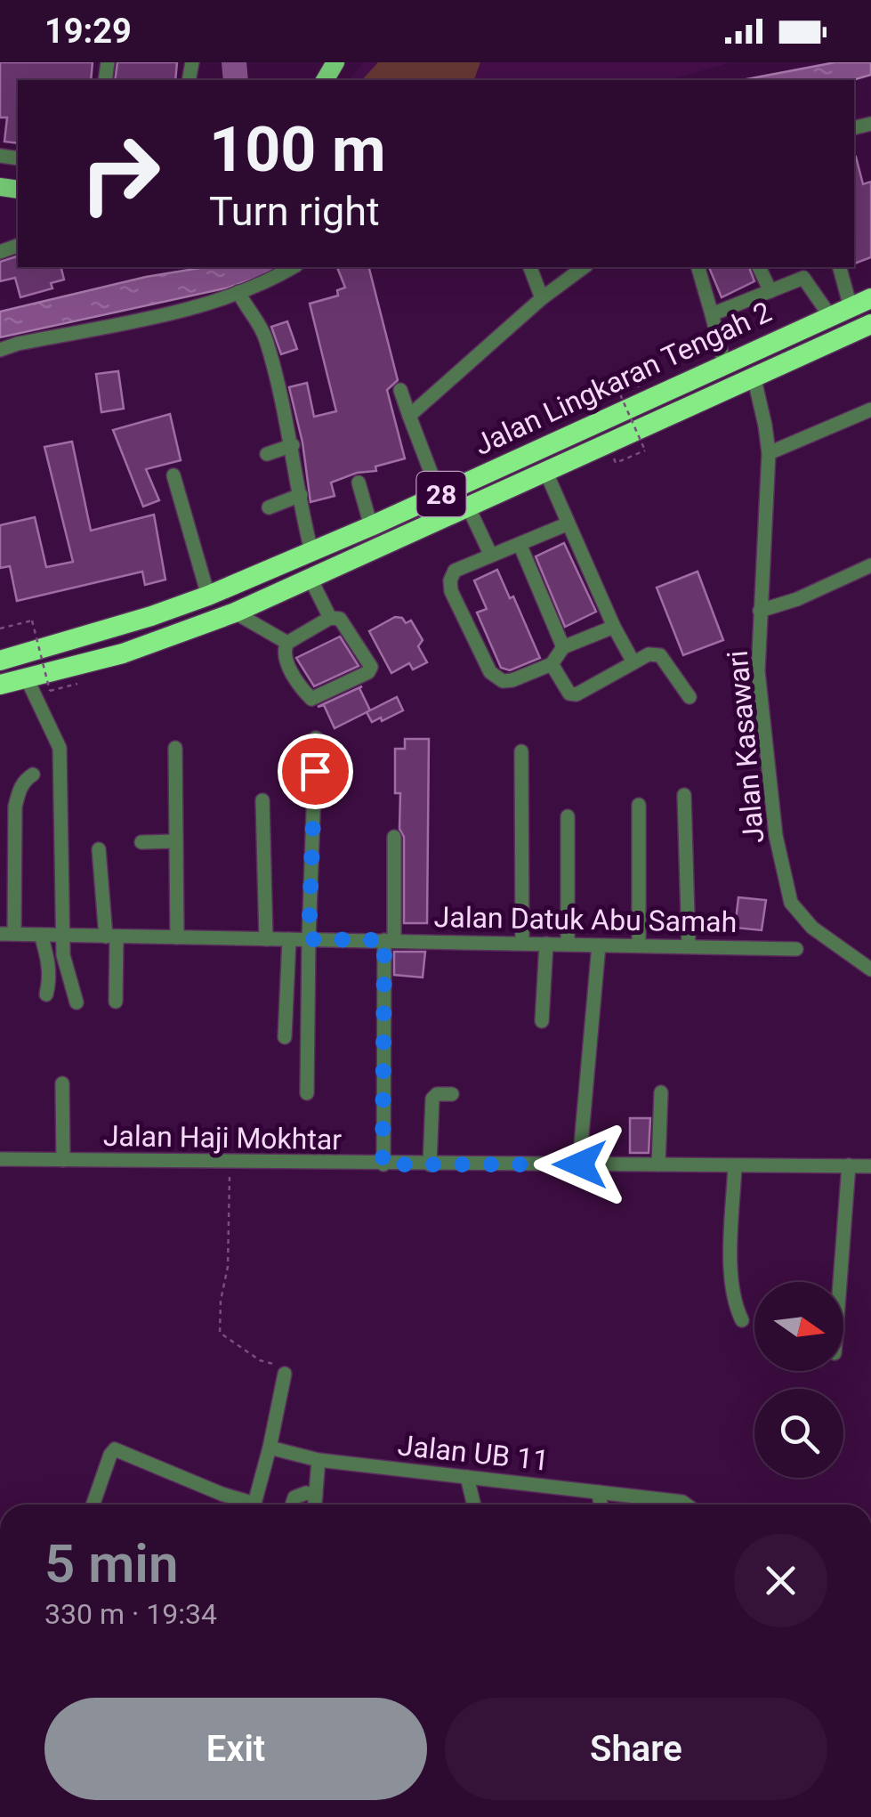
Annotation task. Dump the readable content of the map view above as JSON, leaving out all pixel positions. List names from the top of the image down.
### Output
{
  "streets": {
    "highway": ["Jalan Lingkaran Tengah 2", "28"],
    "street": [
      "Jalan Kasawari",
      "Jalan Datuk Abu Samah",
      "Jalan Haji Mokhtar",
      "Jalan UB 11"
    ]
  },
  "crossings": [
    ["Jalan Lingkaran Tengah 2", "Jalan Kasawari"]
  ],
  "north": "right",
  "page": {
    "status": "19:29",
    "turn": ["100 m", "Turn right"],
    "heading": ["5 min", "330 m · 19:34"],
    "buttons": ["Exit", "Share"]
  }
}
